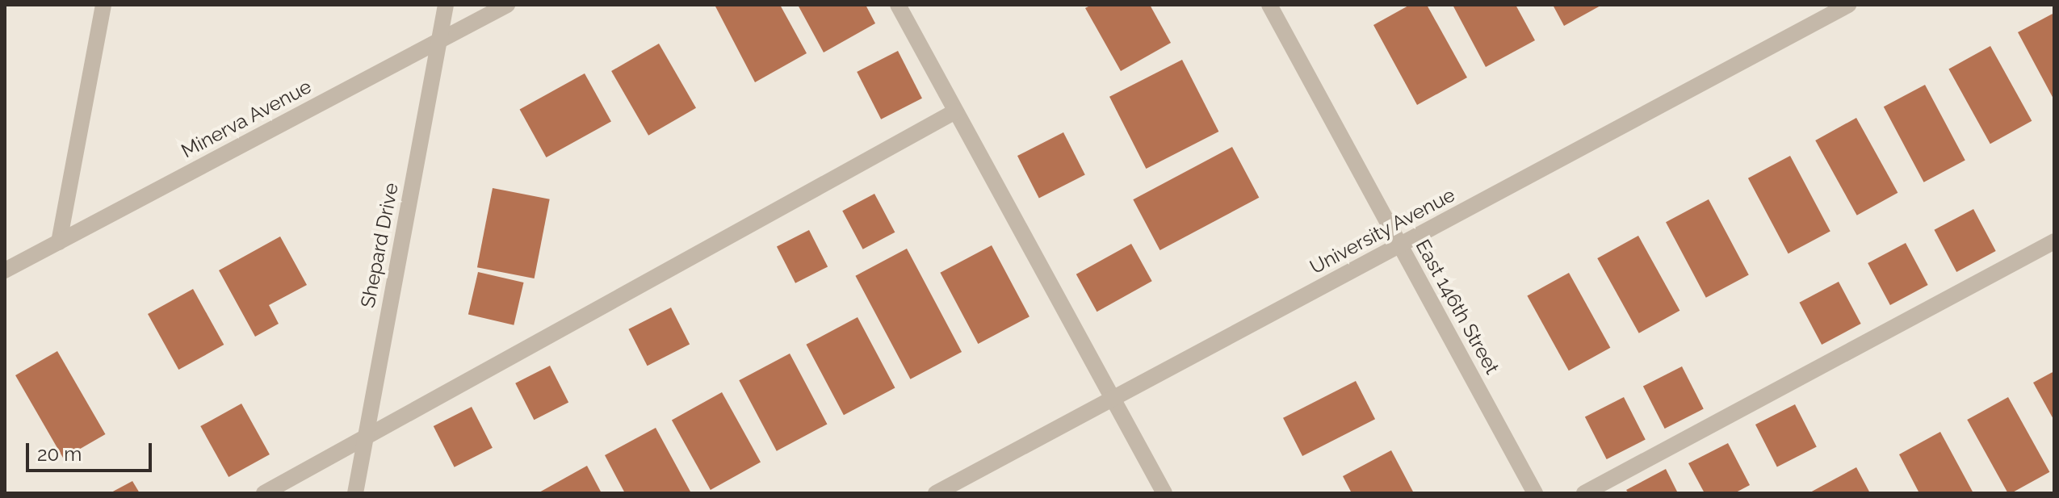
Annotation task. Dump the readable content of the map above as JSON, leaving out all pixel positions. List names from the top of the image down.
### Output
{
  "streets": {
    "street": [
      "Minerva Avenue",
      "University Avenue",
      "Shepard Drive",
      "East 146th Street"
    ]
  },
  "crossings": [
    ["Minerva Avenue", "Shepard Drive"],
    ["University Avenue", "East 146th Street"]
  ],
  "scale_bar": "20 m"
}
